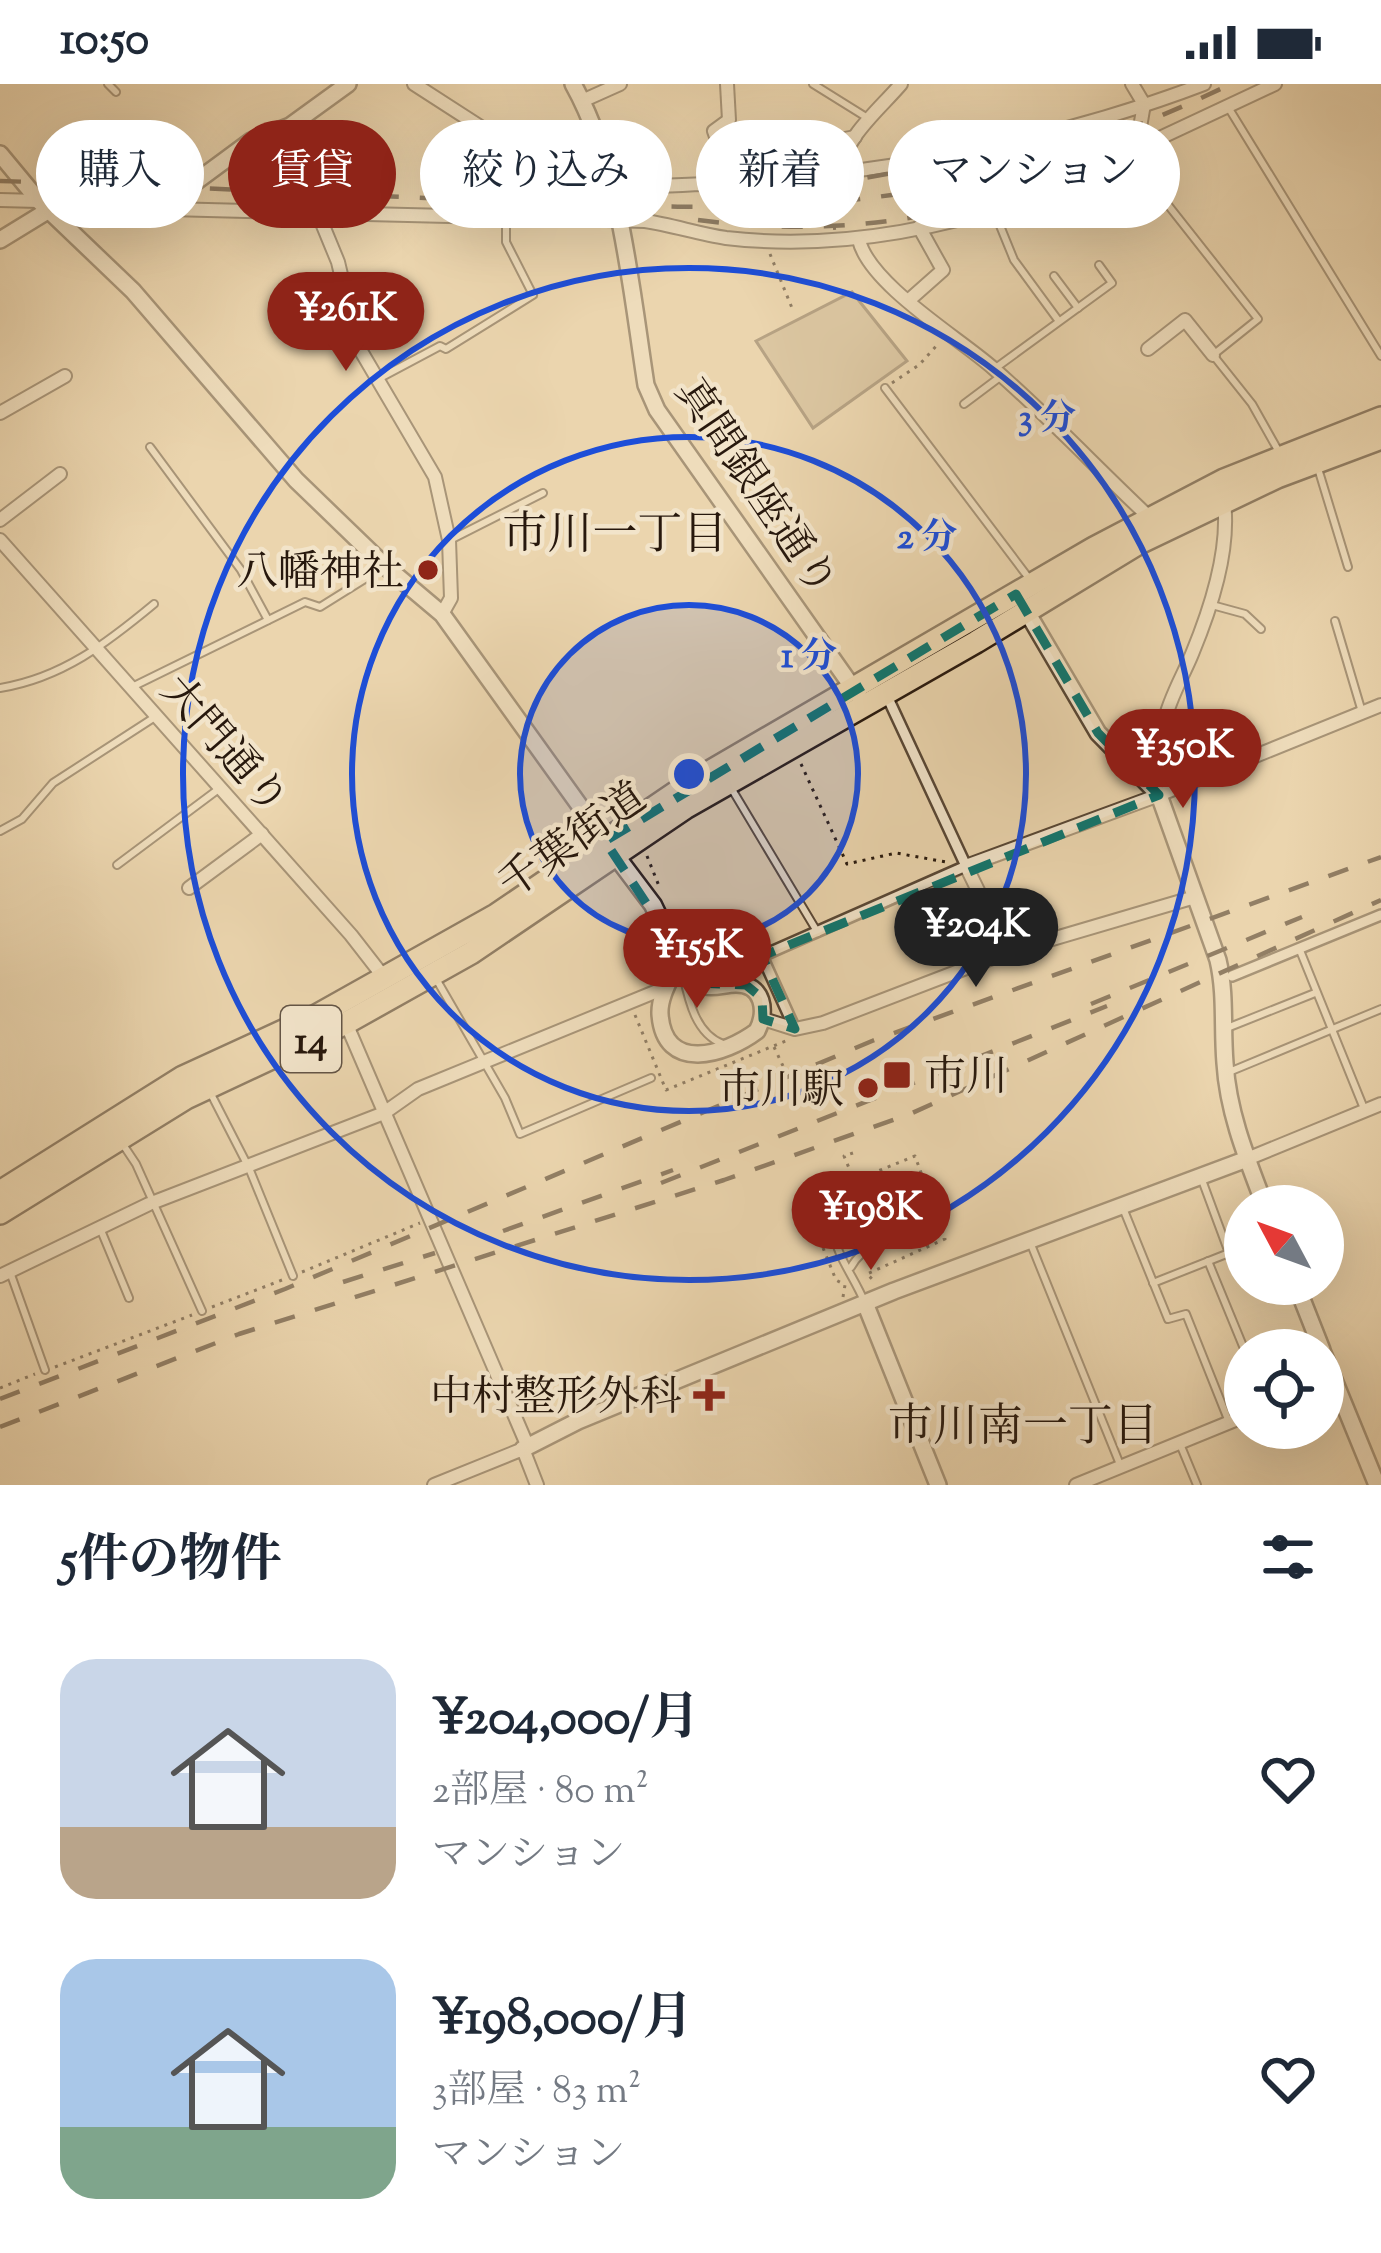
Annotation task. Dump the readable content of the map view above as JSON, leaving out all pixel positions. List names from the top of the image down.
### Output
{
  "streets": {
    "highway": ["千葉街道", "14"],
    "street": ["真間銀座通り", "大門通り"]
  },
  "crossings": [
    ["真間銀座通り", "千葉街道"],
    ["大門通り", "千葉街道"]
  ],
  "districts": ["市川一丁目", "市川南一丁目"],
  "places": {
    "other": ["八幡神社", "市川駅"],
    "transit": ["市川"],
    "health": ["中村整形外科"]
  },
  "north": "top left",
  "page": {
    "status": "10:50",
    "chip": [
      "購入",
      "賃貸",
      "絞り込み",
      "新着",
      "マンション"
    ],
    "price": [
      "¥261K",
      "¥350K",
      "¥204K",
      "¥155K",
      "¥198K"
    ],
    "heading": "5件の物件",
    "list": [
      {
        "name": "¥204,000/月",
        "note": "2部屋 · 80 m² · マンション"
      },
      {
        "name": "¥198,000/月",
        "note": "3部屋 · 83 m² · マンション"
      }
    ]
  },
  "rings": ["3 分", "2 分", "1 分"]
}
